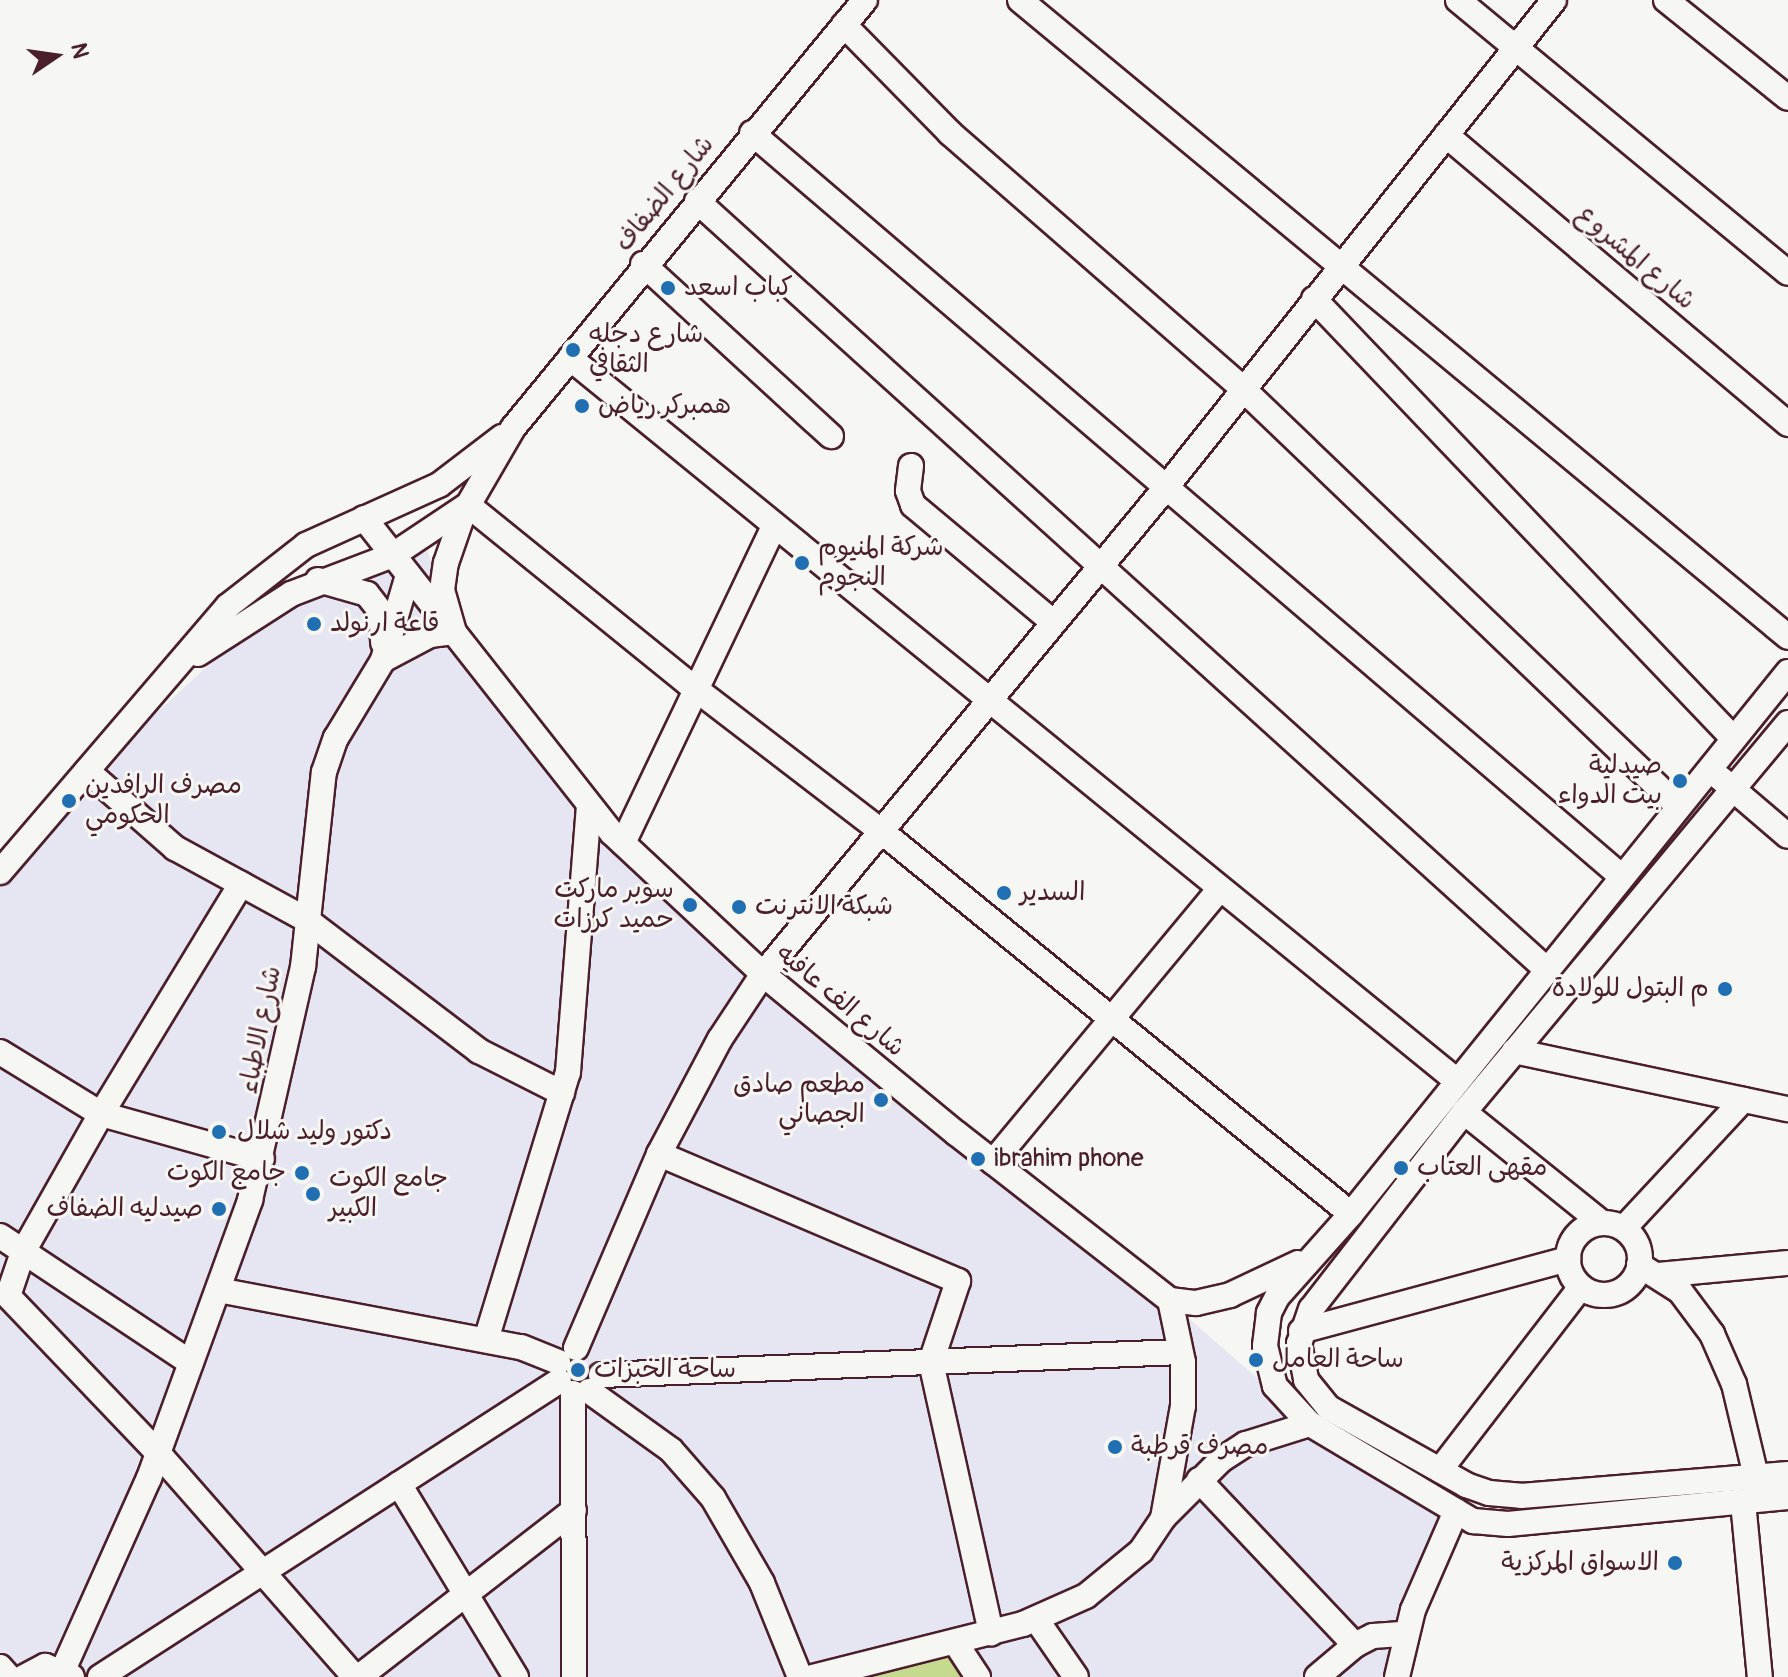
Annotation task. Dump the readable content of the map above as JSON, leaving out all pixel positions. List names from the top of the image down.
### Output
{
  "streets": {
    "street": [
      "شارع الضفاف",
      "شارع المشروع",
      "شارع الف عافيه",
      "شارع الاطباء"
    ]
  },
  "crossings": [
    ["شارع الف عافيه", "شارع الاطباء"]
  ],
  "places": [
    "كباب اسعد",
    "شارع دجله الثقافي",
    "همبركر رياض",
    "شركة المنيوم النجوم",
    "قاعة ارنولد",
    "صيدلية بيت الدواء",
    "مصرف الرافدين الحكومي",
    "السدير",
    "سوبر ماركت حميد كرزات",
    "شبكة الانترنت",
    "م البتول للولادة",
    "مطعم صادق الجصاني",
    "دكتور وليد شلال",
    "ibrahim phone",
    "مقهى العتاب",
    "جامع الكوت",
    "جامع الكوت الكبير",
    "صيدليه الضفاف",
    "ساحة العامل",
    "ساحة الخبزات",
    "مصرف قرطبة",
    "الاسواق المركزية"
  ],
  "north": "right"
}
